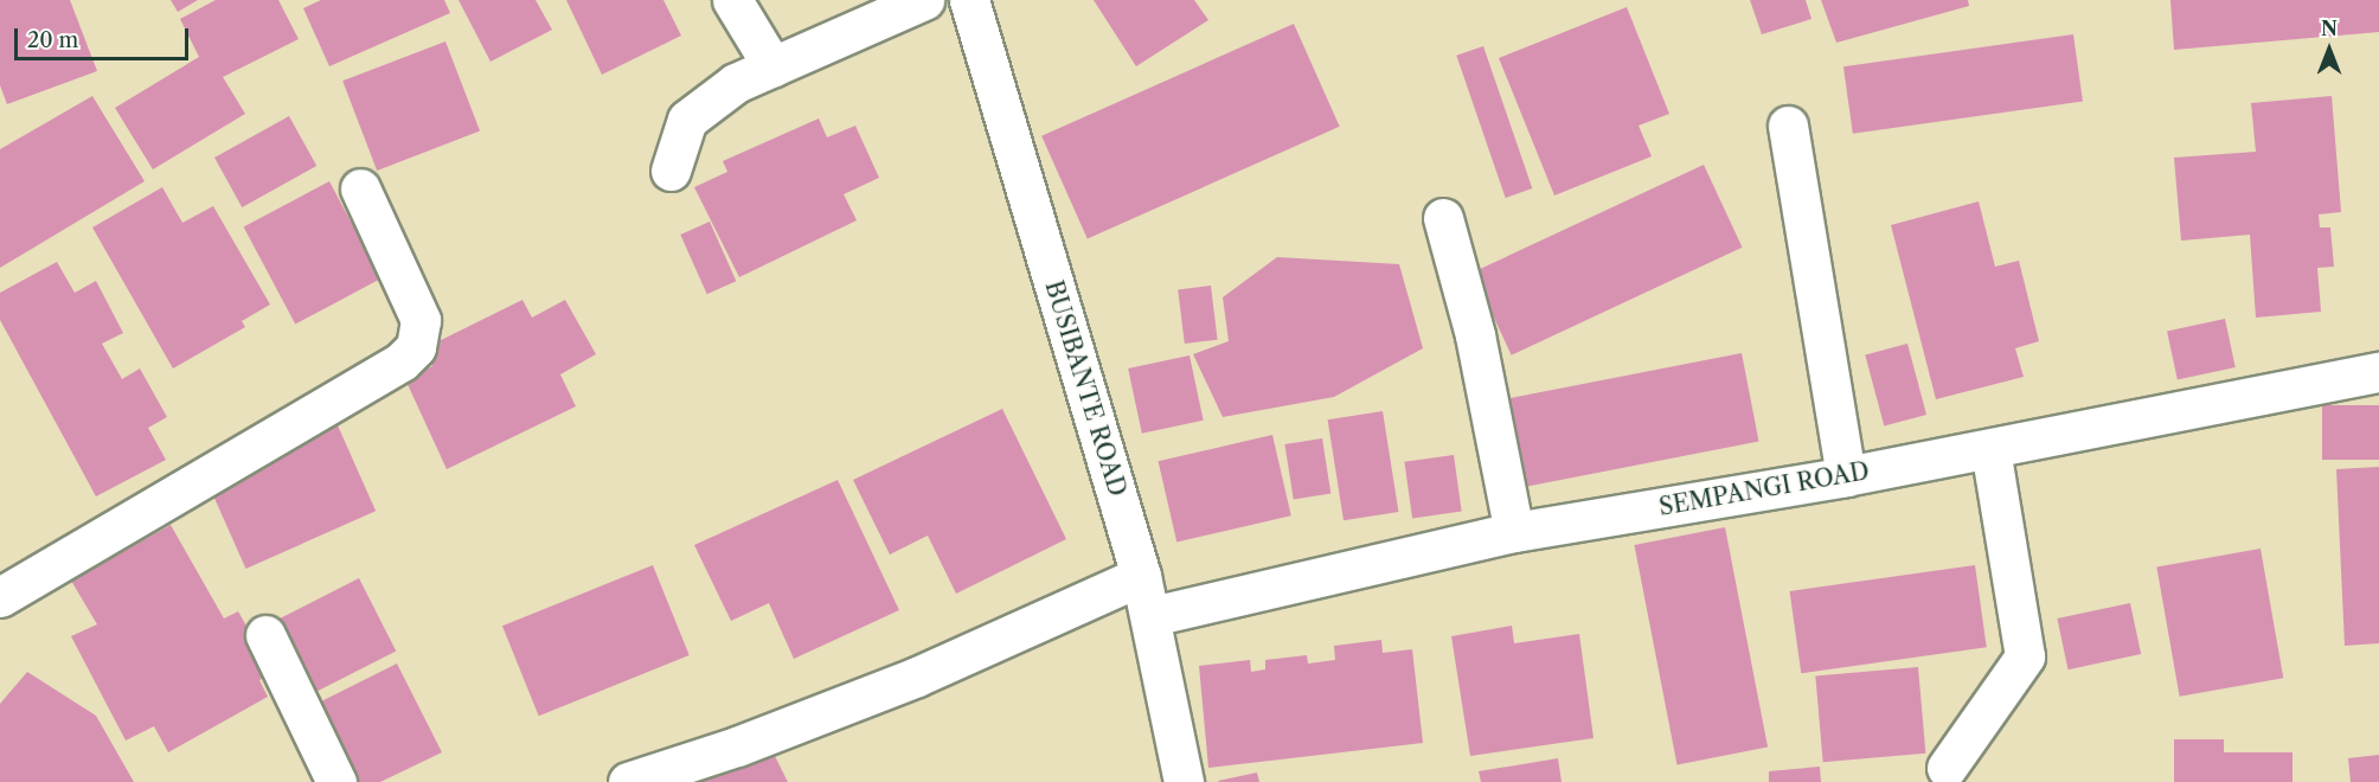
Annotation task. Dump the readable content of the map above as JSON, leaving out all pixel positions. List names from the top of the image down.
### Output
{
  "streets": {
    "street": ["BUSIBANTE ROAD", "SEMPANGI ROAD"]
  },
  "crossings": [
    ["BUSIBANTE ROAD", "SEMPANGI ROAD"]
  ],
  "scale_bar": "20 m",
  "north": "top"
}
